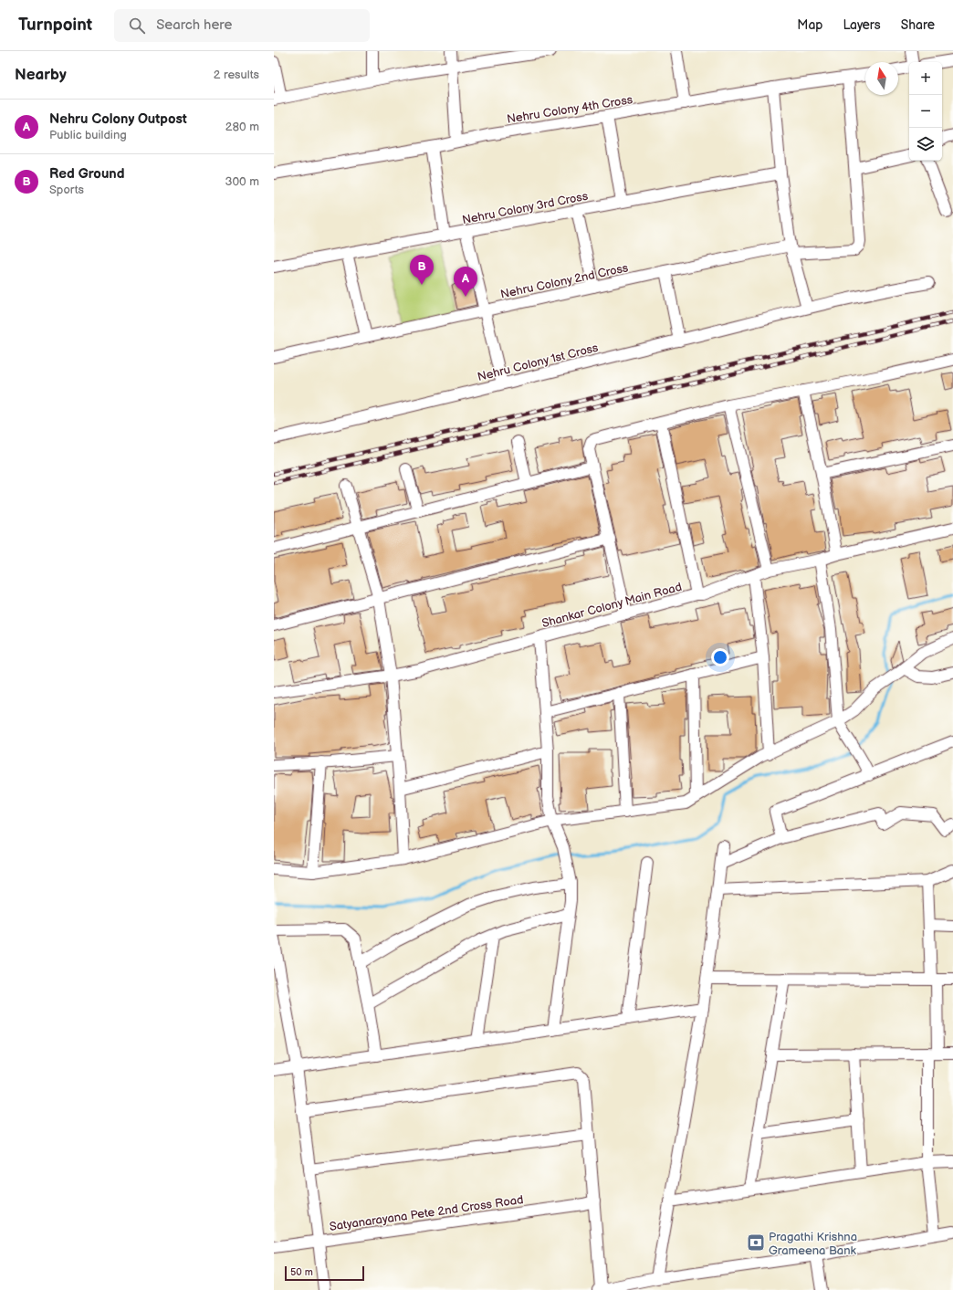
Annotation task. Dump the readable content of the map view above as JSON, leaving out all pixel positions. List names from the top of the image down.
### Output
{
  "streets": {
    "street": [
      "Nehru Colony 4th Cross",
      "Nehru Colony 3rd Cross",
      "Nehru Colony 2nd Cross",
      "Nehru Colony 1st Cross",
      "Shankar Colony Main Road",
      "Satyanarayana Pete 2nd Cross Road"
    ]
  },
  "places": {
    "bank": ["Pragathi Krishna Grameena Bank"]
  },
  "scale_bar": "50 m",
  "north": "top",
  "page": {
    "header": "Turnpoint",
    "search": "Search here",
    "nav": ["Map", "Layers", "Share"],
    "heading": ["Nearby", "2 results"],
    "map_buttons": ["+", "−"],
    "list": [
      {
        "mark": "A",
        "name": "Nehru Colony Outpost",
        "note": "Public building",
        "value": "280 m"
      },
      {
        "mark": "B",
        "name": "Red Ground",
        "note": "Sports",
        "value": "300 m"
      }
    ],
    "pins": ["B", "A"],
    "scale": "50 m"
  }
}
